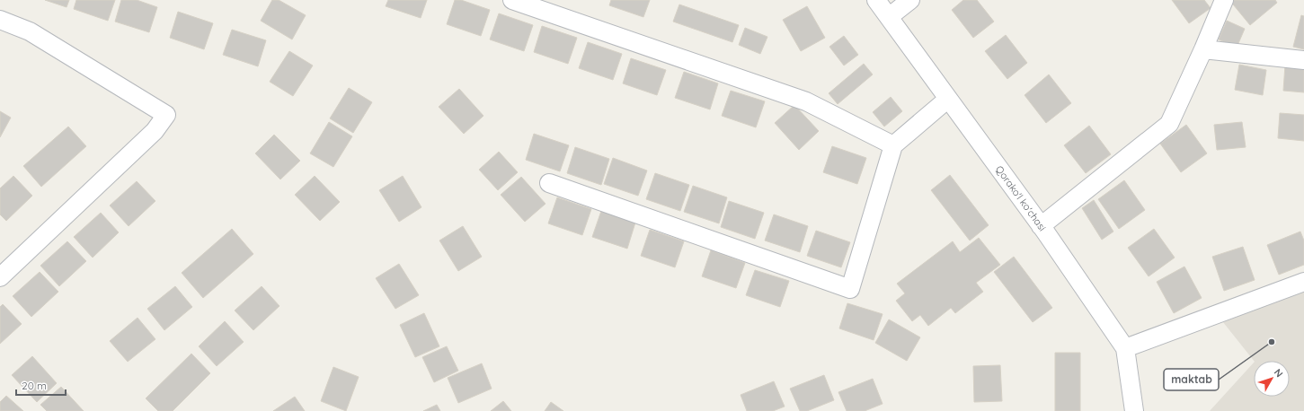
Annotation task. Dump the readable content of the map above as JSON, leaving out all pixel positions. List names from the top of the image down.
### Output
{
  "streets": {
    "street": ["Qorako'l ko'chasi"]
  },
  "places": ["maktab"],
  "scale_bar": "20 m",
  "north": "top right"
}
